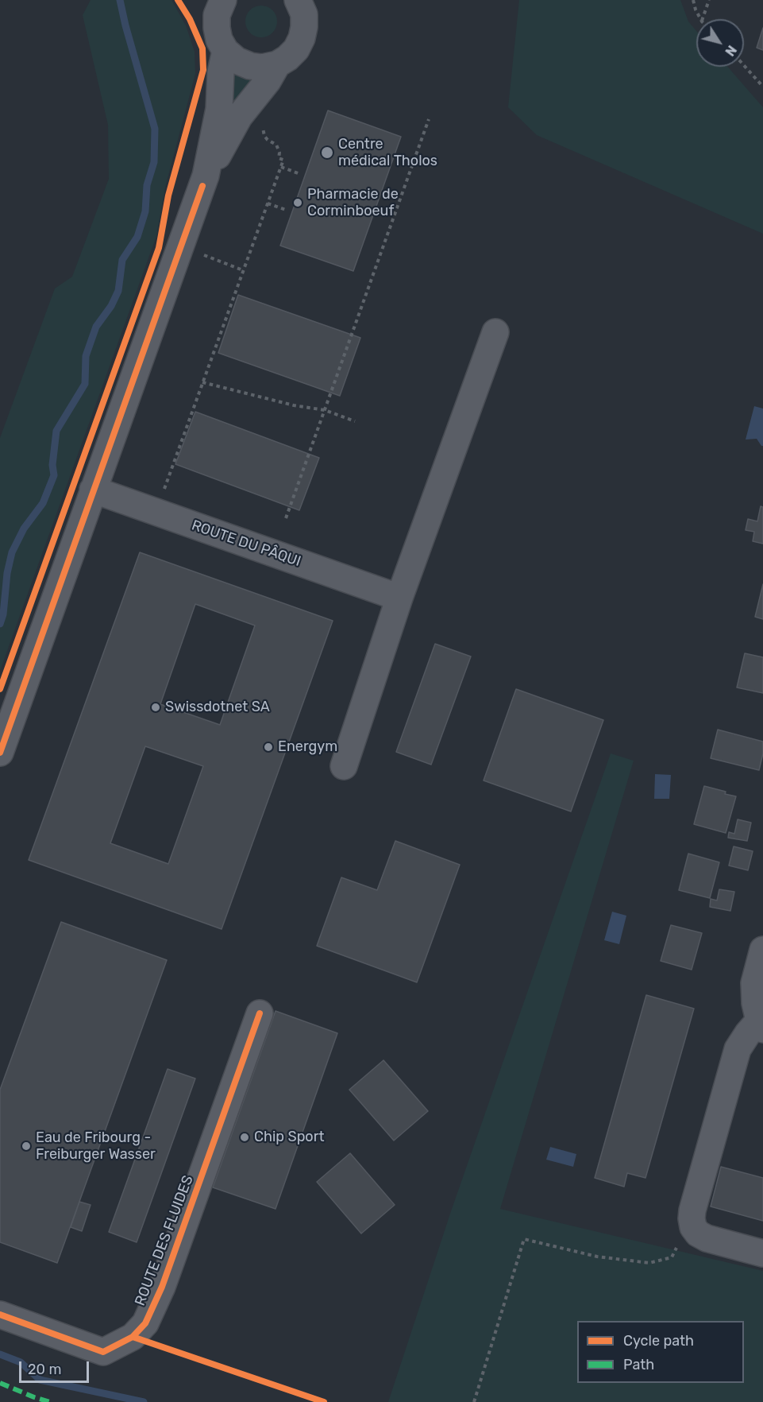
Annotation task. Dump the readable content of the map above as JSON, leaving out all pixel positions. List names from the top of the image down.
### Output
{
  "streets": {
    "street": ["ROUTE DU PÂQUI", "ROUTE DES FLUIDES"]
  },
  "places": [
    "Centre médical Tholos",
    "Pharmacie de Corminboeuf",
    "Swissdotnet SA",
    "Energym",
    "Chip Sport",
    "Eau de Fribourg - Freiburger Wasser"
  ],
  "legend": ["Cycle path", "Path"],
  "scale_bar": "20 m",
  "north": "bottom right"
}
